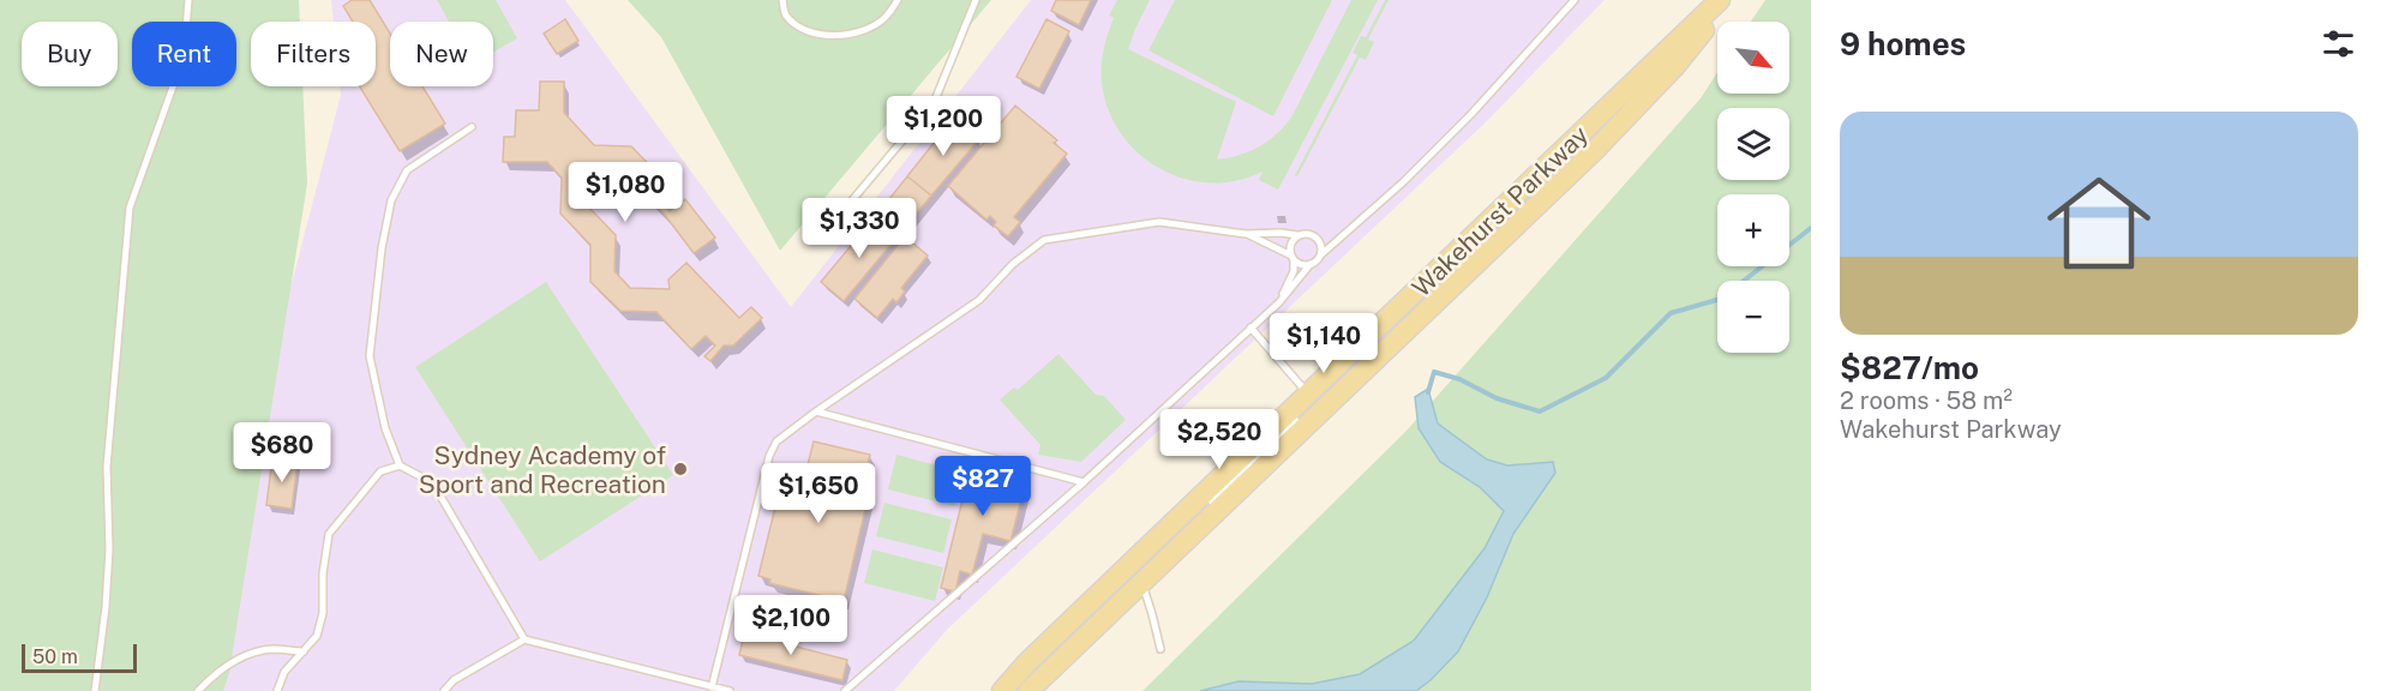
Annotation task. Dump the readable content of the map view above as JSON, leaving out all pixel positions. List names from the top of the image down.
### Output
{
  "streets": {
    "main road": ["Wakehurst Parkway"]
  },
  "places": ["Sydney Academy of Sport and Recreation"],
  "scale_bar": "50 m",
  "north": "bottom right",
  "page": {
    "heading": "9 homes",
    "map_buttons": ["+", "−"],
    "chip": [
      "Buy",
      "Rent",
      "Filters",
      "New"
    ],
    "list": [
      {
        "name": "$827/mo",
        "note": "2 rooms · 58 m² · Wakehurst Parkway"
      }
    ],
    "price": [
      "$1,200",
      "$1,080",
      "$1,330",
      "$1,140",
      "$2,520",
      "$680",
      "$827",
      "$1,650",
      "$2,100"
    ],
    "scale": "50 m"
  }
}
